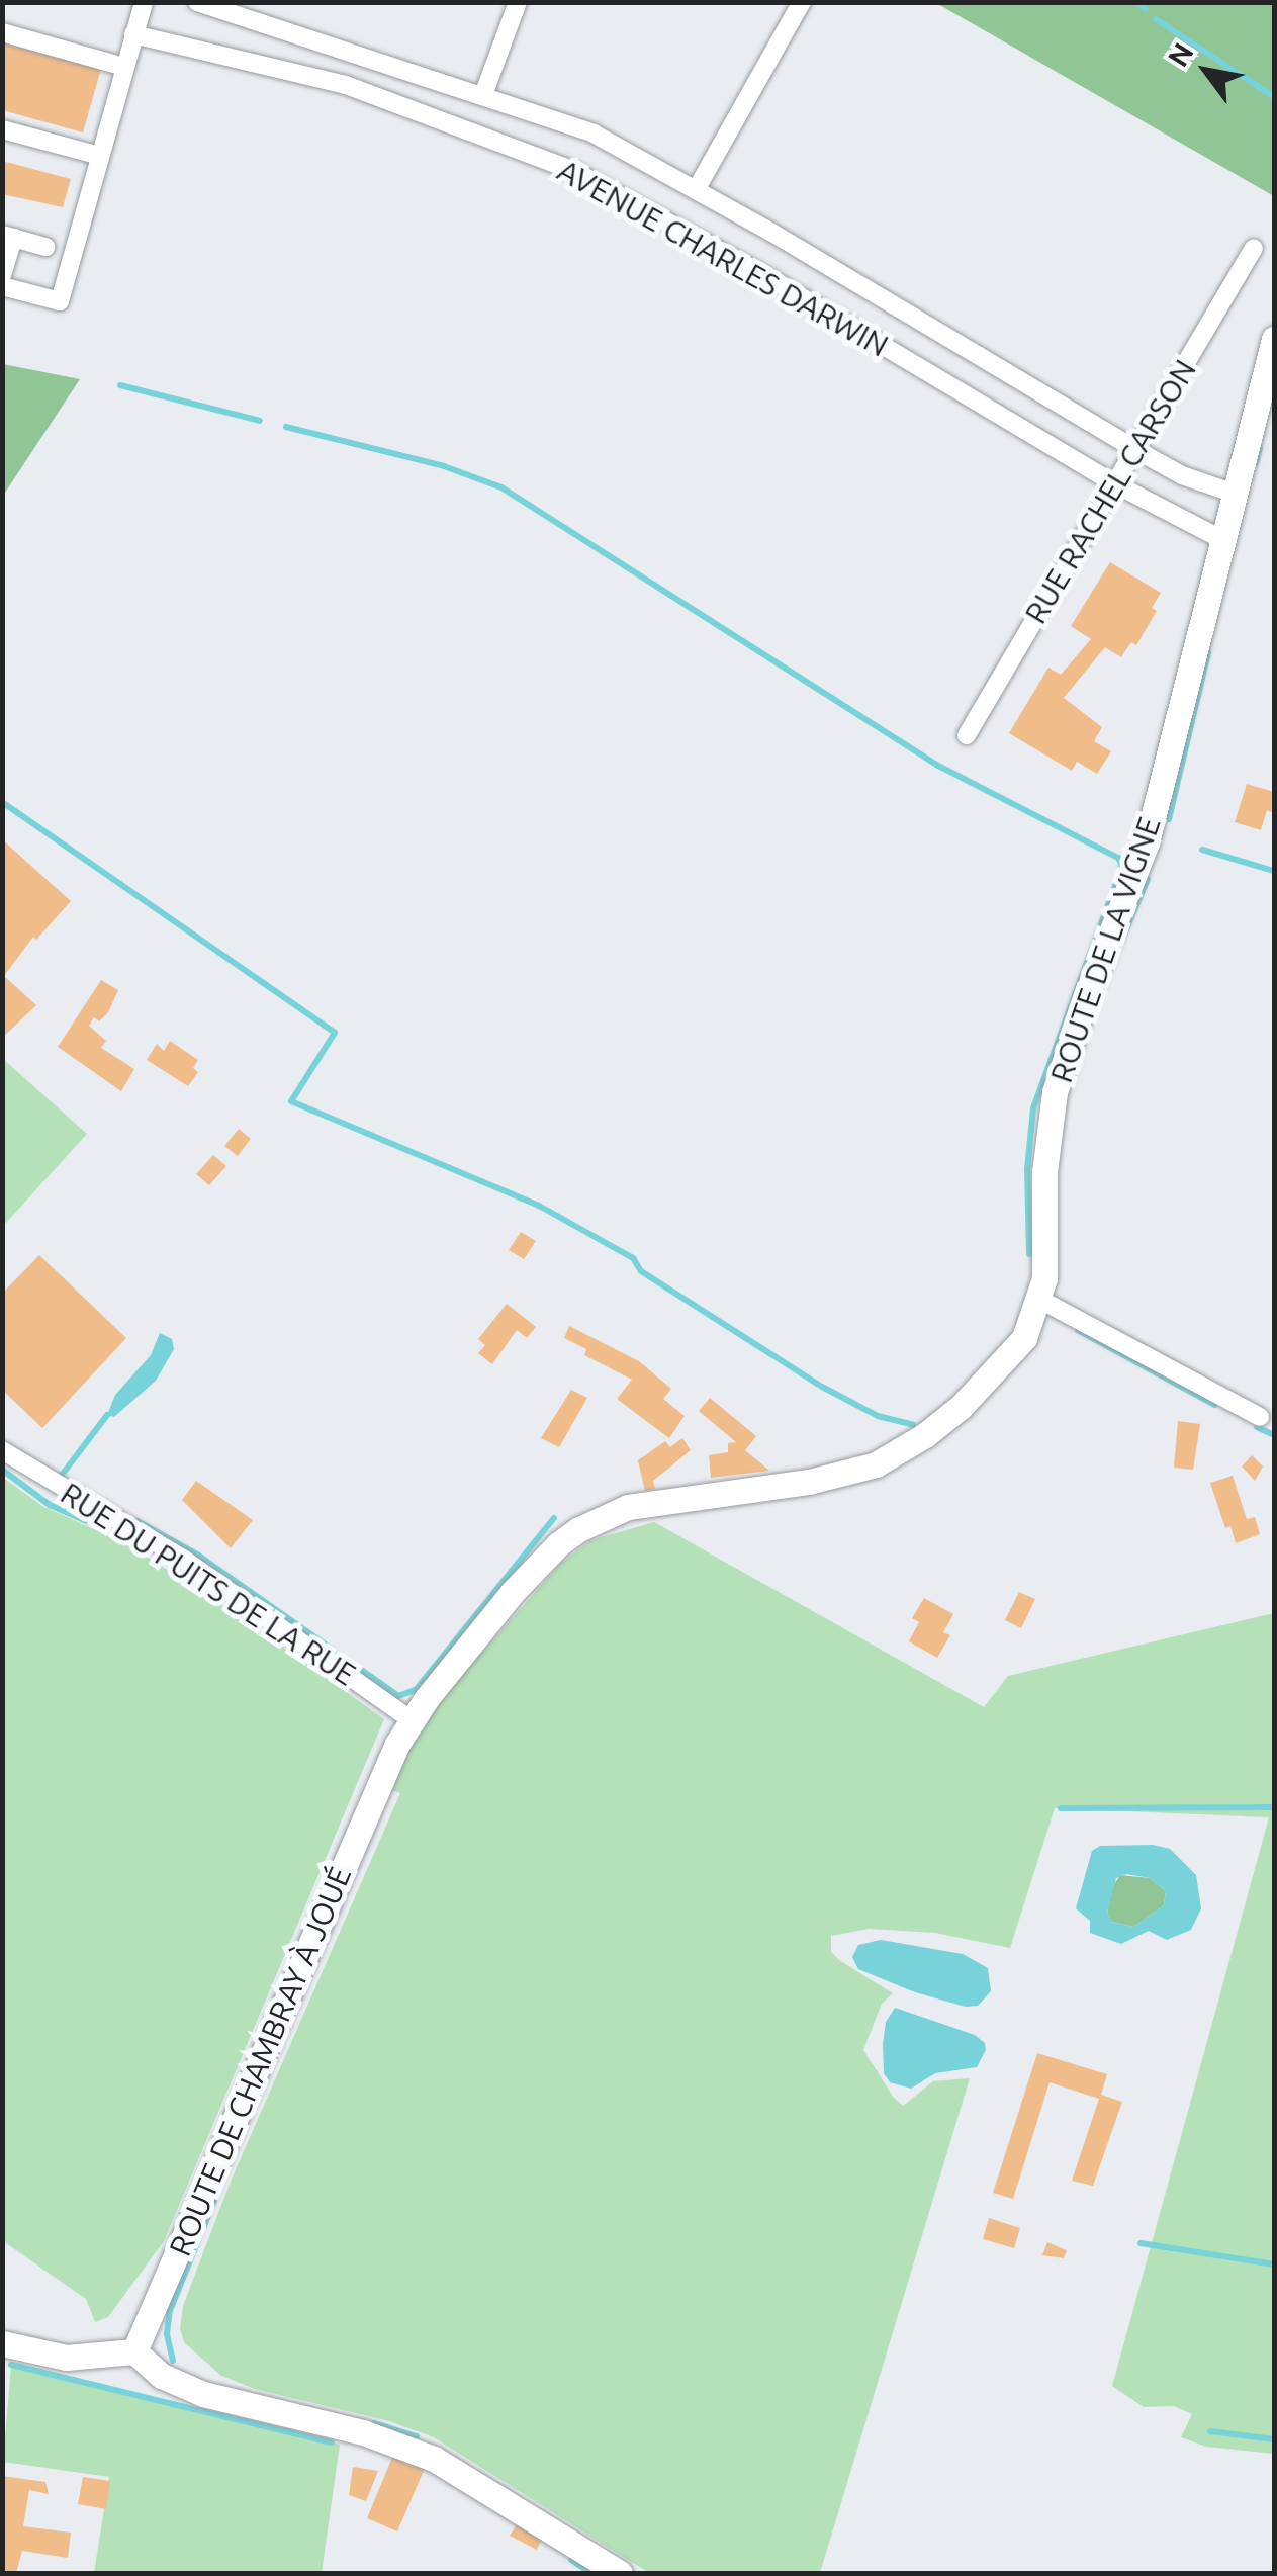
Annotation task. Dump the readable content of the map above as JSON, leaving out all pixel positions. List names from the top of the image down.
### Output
{
  "streets": {
    "street": [
      "AVENUE CHARLES DARWIN",
      "RUE RACHEL CARSON",
      "ROUTE DE LA VIGNE",
      "RUE DU PUITS DE LA RUE",
      "ROUTE DE CHAMBRAY À JOUÉ"
    ]
  },
  "crossings": [
    ["AVENUE CHARLES DARWIN", "RUE RACHEL CARSON"],
    ["AVENUE CHARLES DARWIN", "ROUTE DE LA VIGNE"],
    ["ROUTE DE LA VIGNE", "RUE DU PUITS DE LA RUE"],
    ["ROUTE DE LA VIGNE", "ROUTE DE CHAMBRAY À JOUÉ"]
  ],
  "north": "top left"
}
